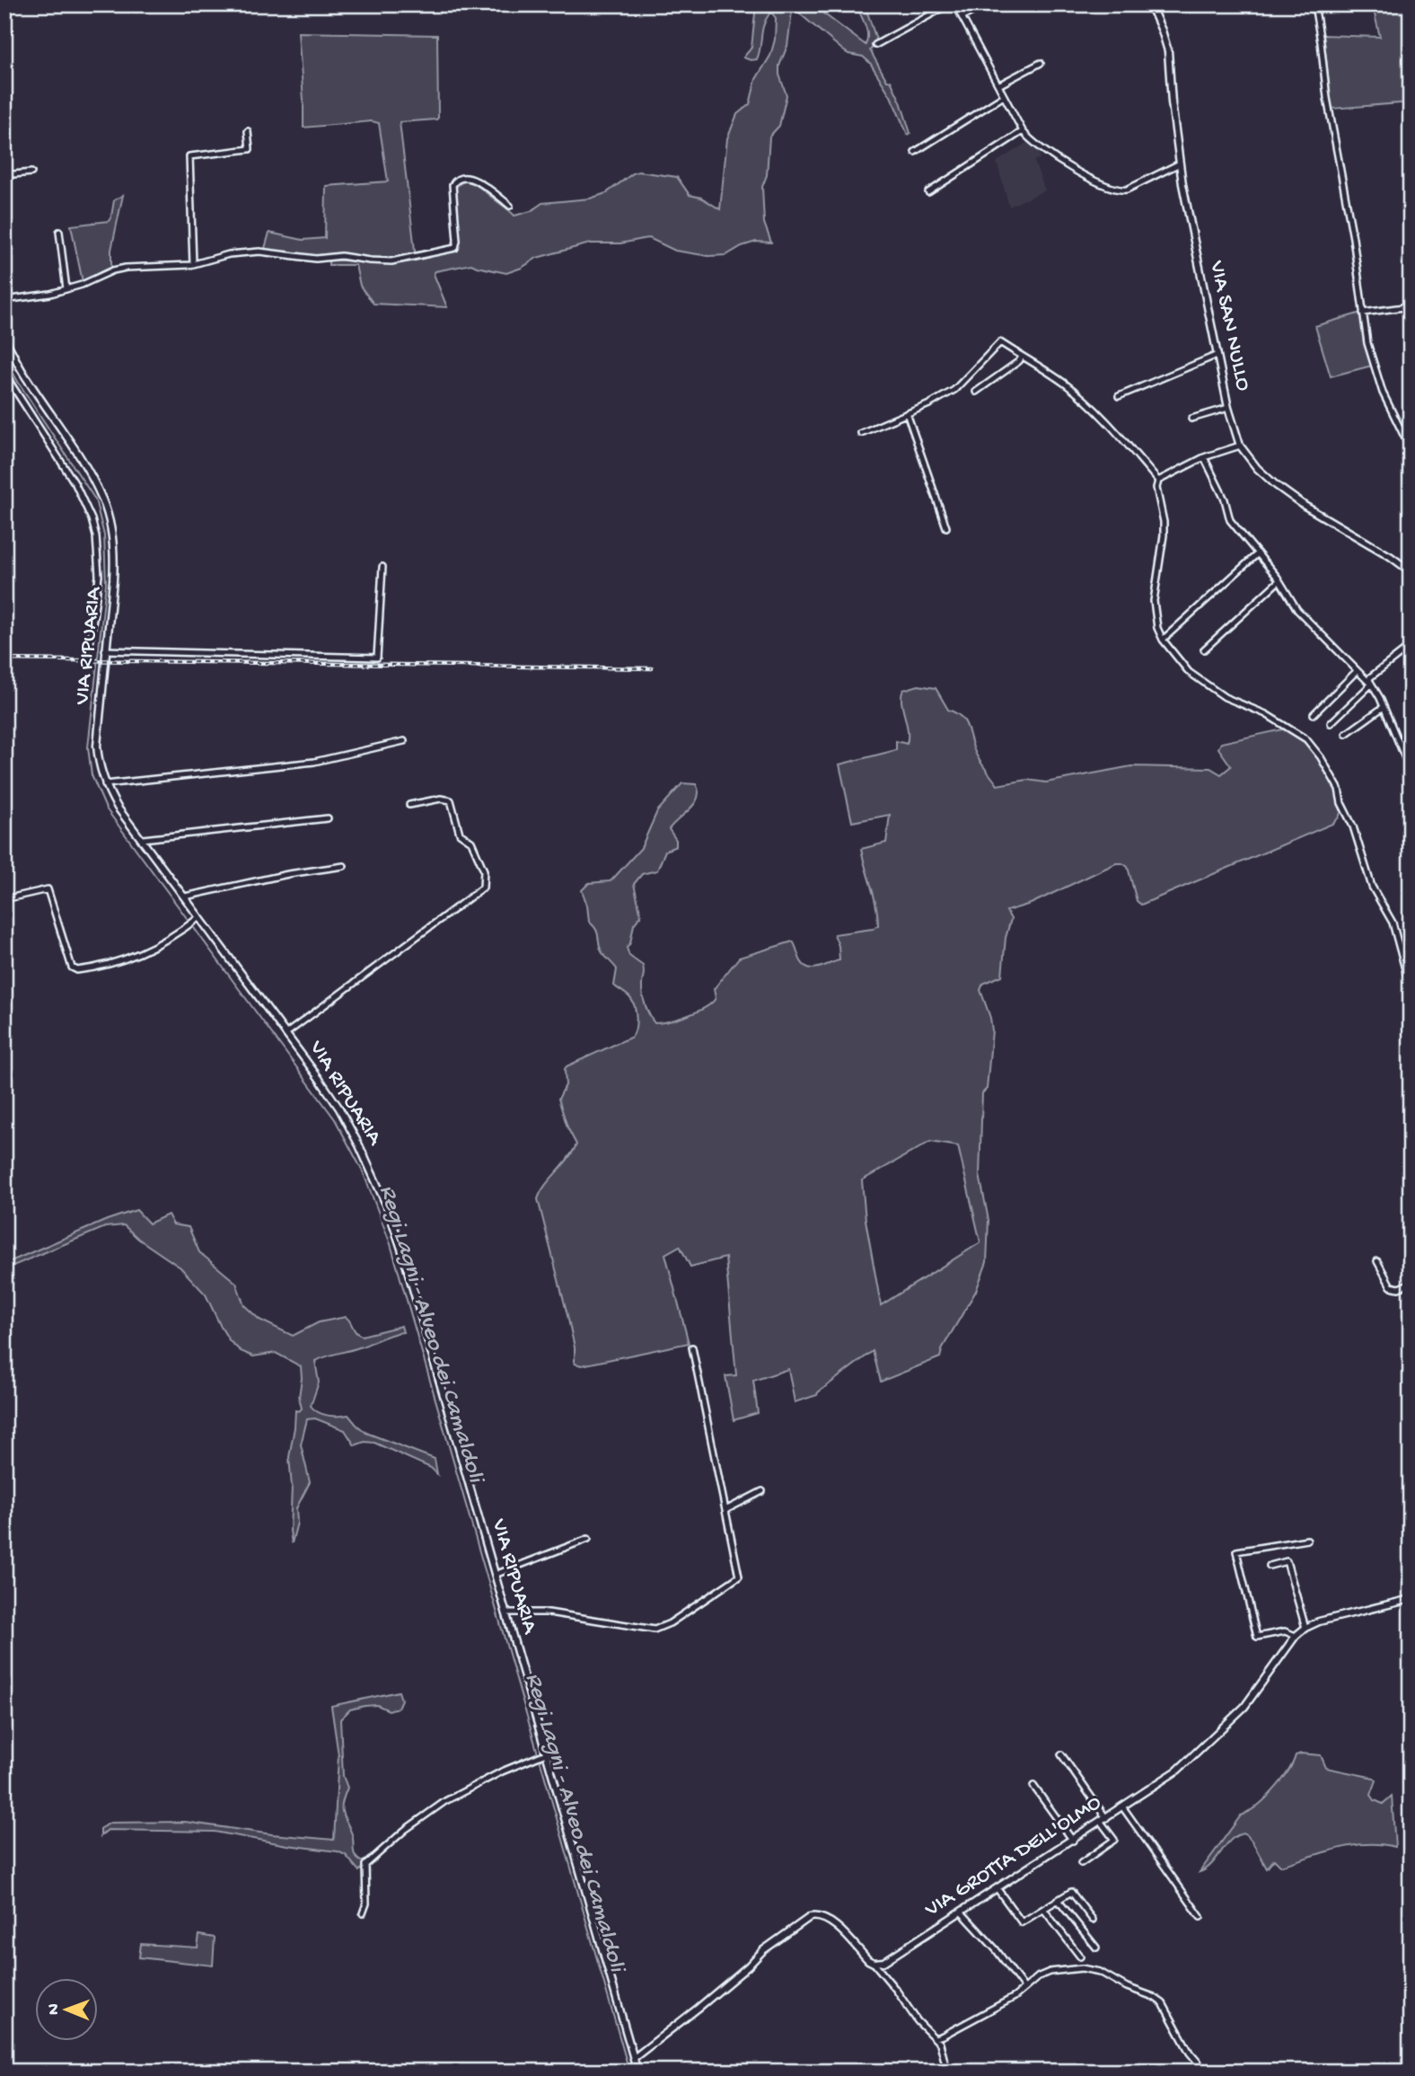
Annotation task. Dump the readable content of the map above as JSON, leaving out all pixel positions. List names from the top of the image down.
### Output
{
  "streets": {
    "street": ["VIA SAN NULLO", "VIA RIPUARIA", "VIA GROTTA DELL'OLMO"]
  },
  "water": ["Regi Lagni - Alveo dei Camaldoli"],
  "north": "left"
}
